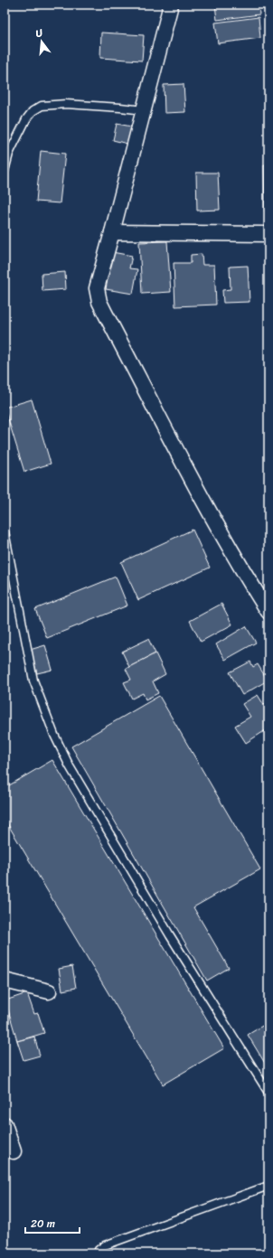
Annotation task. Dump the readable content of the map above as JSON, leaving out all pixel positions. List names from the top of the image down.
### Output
{
  "scale_bar": "20 m",
  "north": "top"
}
